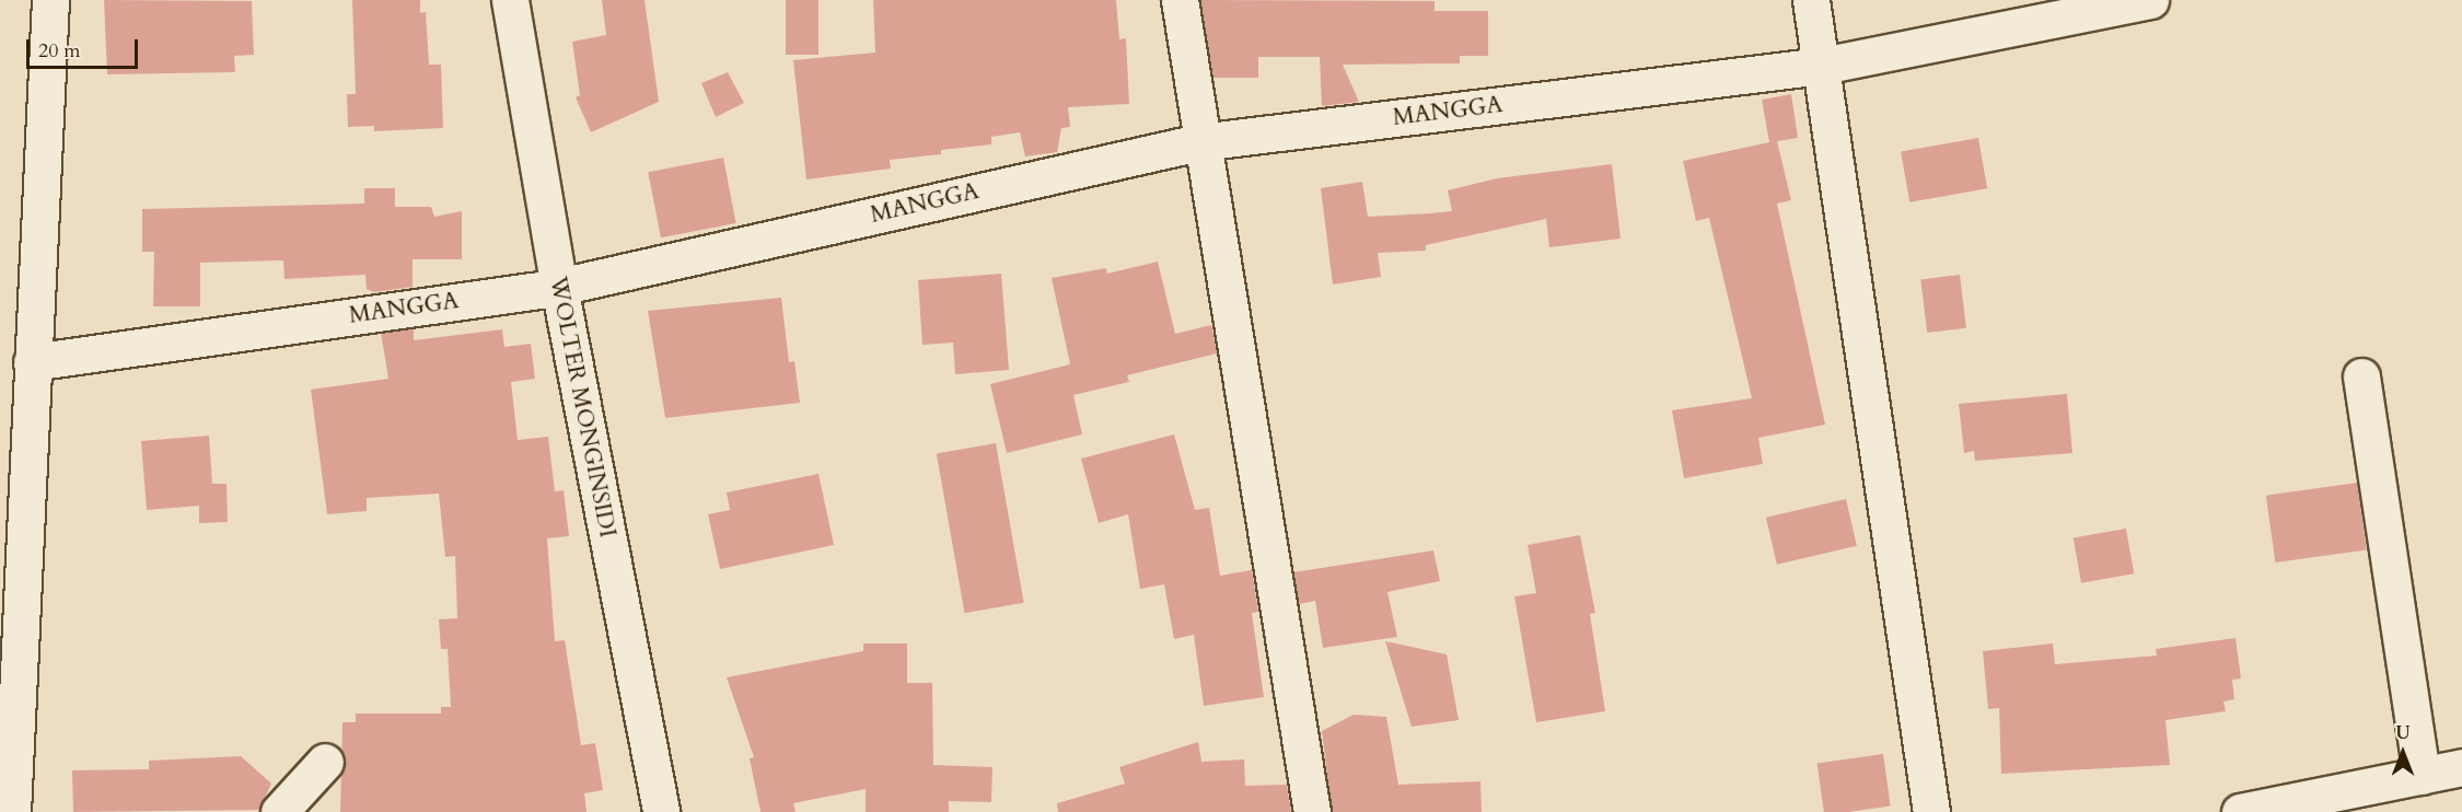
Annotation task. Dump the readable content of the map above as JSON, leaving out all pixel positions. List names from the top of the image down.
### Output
{
  "streets": {
    "street": ["MANGGA", "WOLTER MONGINSIDI"]
  },
  "crossings": [
    ["MANGGA", "WOLTER MONGINSIDI"]
  ],
  "scale_bar": "20 m",
  "north": "top"
}
